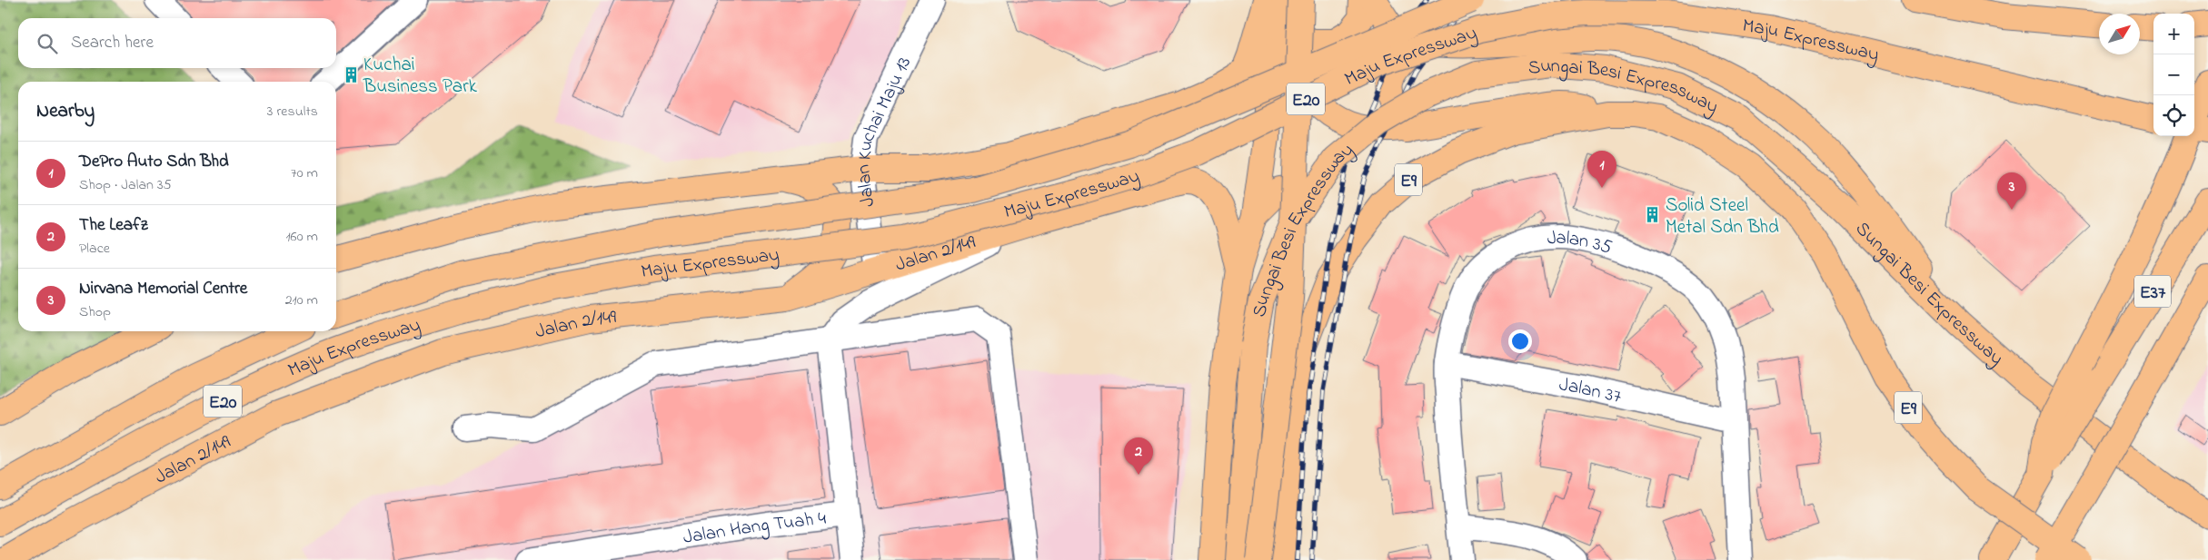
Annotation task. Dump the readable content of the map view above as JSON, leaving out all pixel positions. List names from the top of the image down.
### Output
{
  "streets": {
    "main road": [
      "Maju Expressway",
      "Sungai Besi Expressway",
      "E20",
      "E9",
      "Jalan 2/149",
      "E37"
    ],
    "street": [
      "Jalan Kuchai Maju 13",
      "Jalan 35",
      "Jalan 37",
      "Jalan Hang Tuah 4"
    ]
  },
  "crossings": [
    ["Jalan Kuchai Maju 13", "Jalan 2/149"],
    ["Jalan 35", "Jalan 37"]
  ],
  "places": {
    "building": ["Kuchai Business Park", "Solid Steel Metal Sdn Bhd"]
  },
  "north": "top right",
  "page": {
    "map_buttons": ["+", "−"],
    "search": "Search here",
    "heading": ["Nearby", "3 results"],
    "list": [
      {
        "mark": "1",
        "name": "DePro Auto Sdn Bhd",
        "note": "Shop · Jalan 35",
        "value": "70 m"
      },
      {
        "mark": "2",
        "name": "The Leafz",
        "note": "Place",
        "value": "160 m"
      },
      {
        "mark": "3",
        "name": "Nirvana Memorial Centre",
        "note": "Shop",
        "value": "210 m"
      }
    ],
    "pins": ["1", "3", "2"]
  }
}
